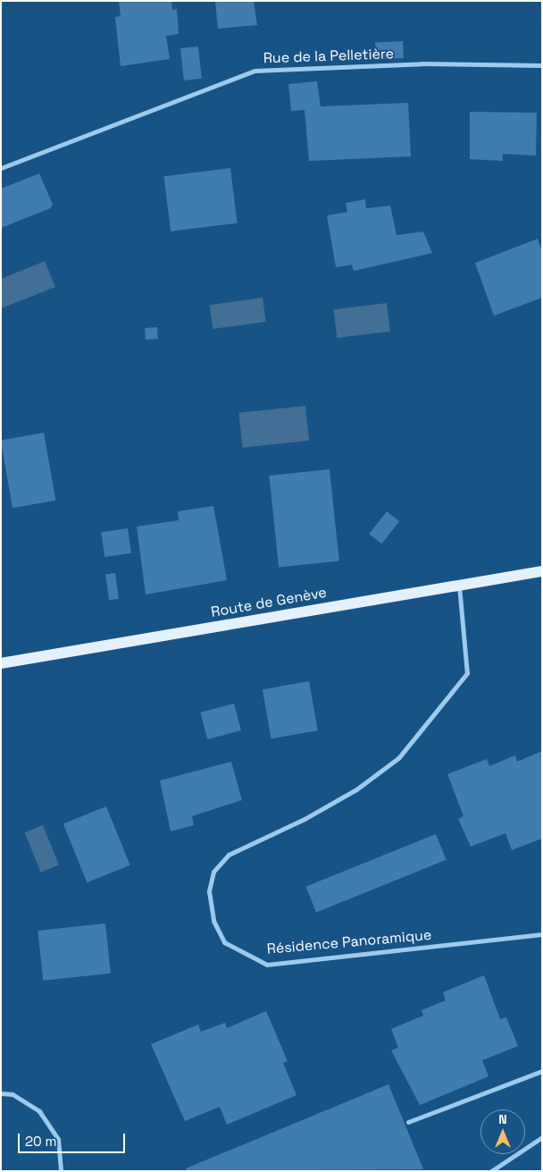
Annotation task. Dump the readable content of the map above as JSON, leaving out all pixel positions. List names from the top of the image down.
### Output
{
  "streets": {
    "main road": ["Route de Genève"],
    "street": ["Rue de la Pelletière", "Résidence Panoramique"]
  },
  "crossings": [
    ["Route de Genève", "Résidence Panoramique"]
  ],
  "scale_bar": "20 m",
  "north": "top"
}
